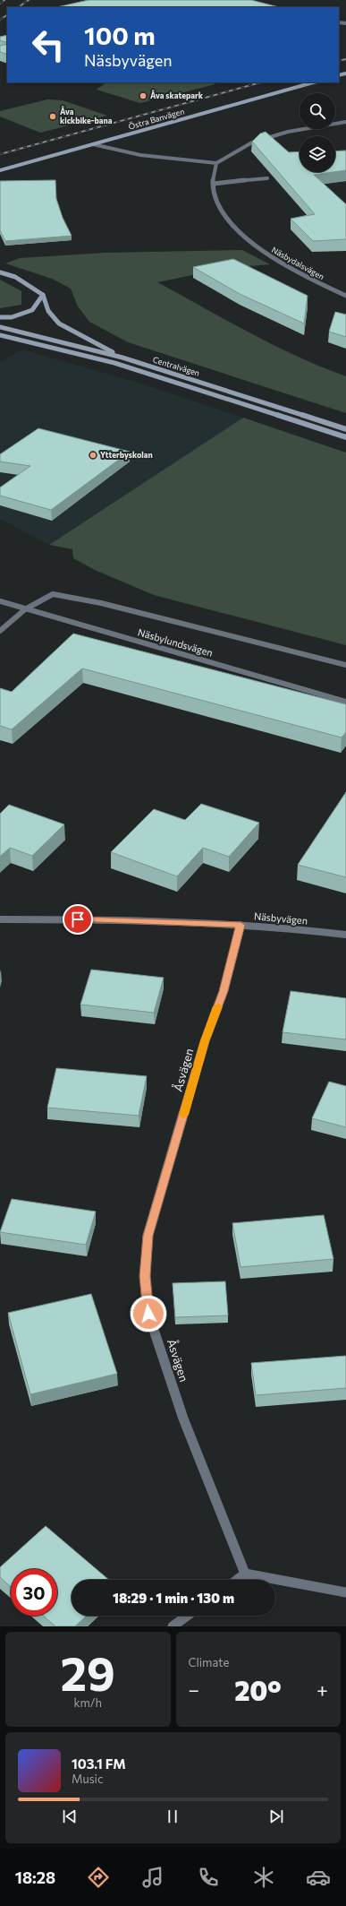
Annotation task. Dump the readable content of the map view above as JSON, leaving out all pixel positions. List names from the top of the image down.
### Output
{
  "streets": {
    "street": [
      "Östra Banvägen",
      "Näsbydalsvägen",
      "Centralvägen",
      "Näsbylundsvägen",
      "Näsbyvägen",
      "Åsvägen"
    ]
  },
  "crossings": [
    ["Näsbyvägen", "Åsvägen"]
  ],
  "places": ["Åva skatepark", "Åva kickbike-bana", "Ytterbyskolan"],
  "page": {
    "turn": ["100 m", "Näsbyvägen"],
    "limit": "30",
    "trip": "18:29 · 1 min · 130 m",
    "tile": [
      ["29", "km/h"],
      "Climate"
    ],
    "heat": ["−", "20°", "+"],
    "song": ["103.1 FM", "Music"],
    "tabs": "18:28"
  }
}
